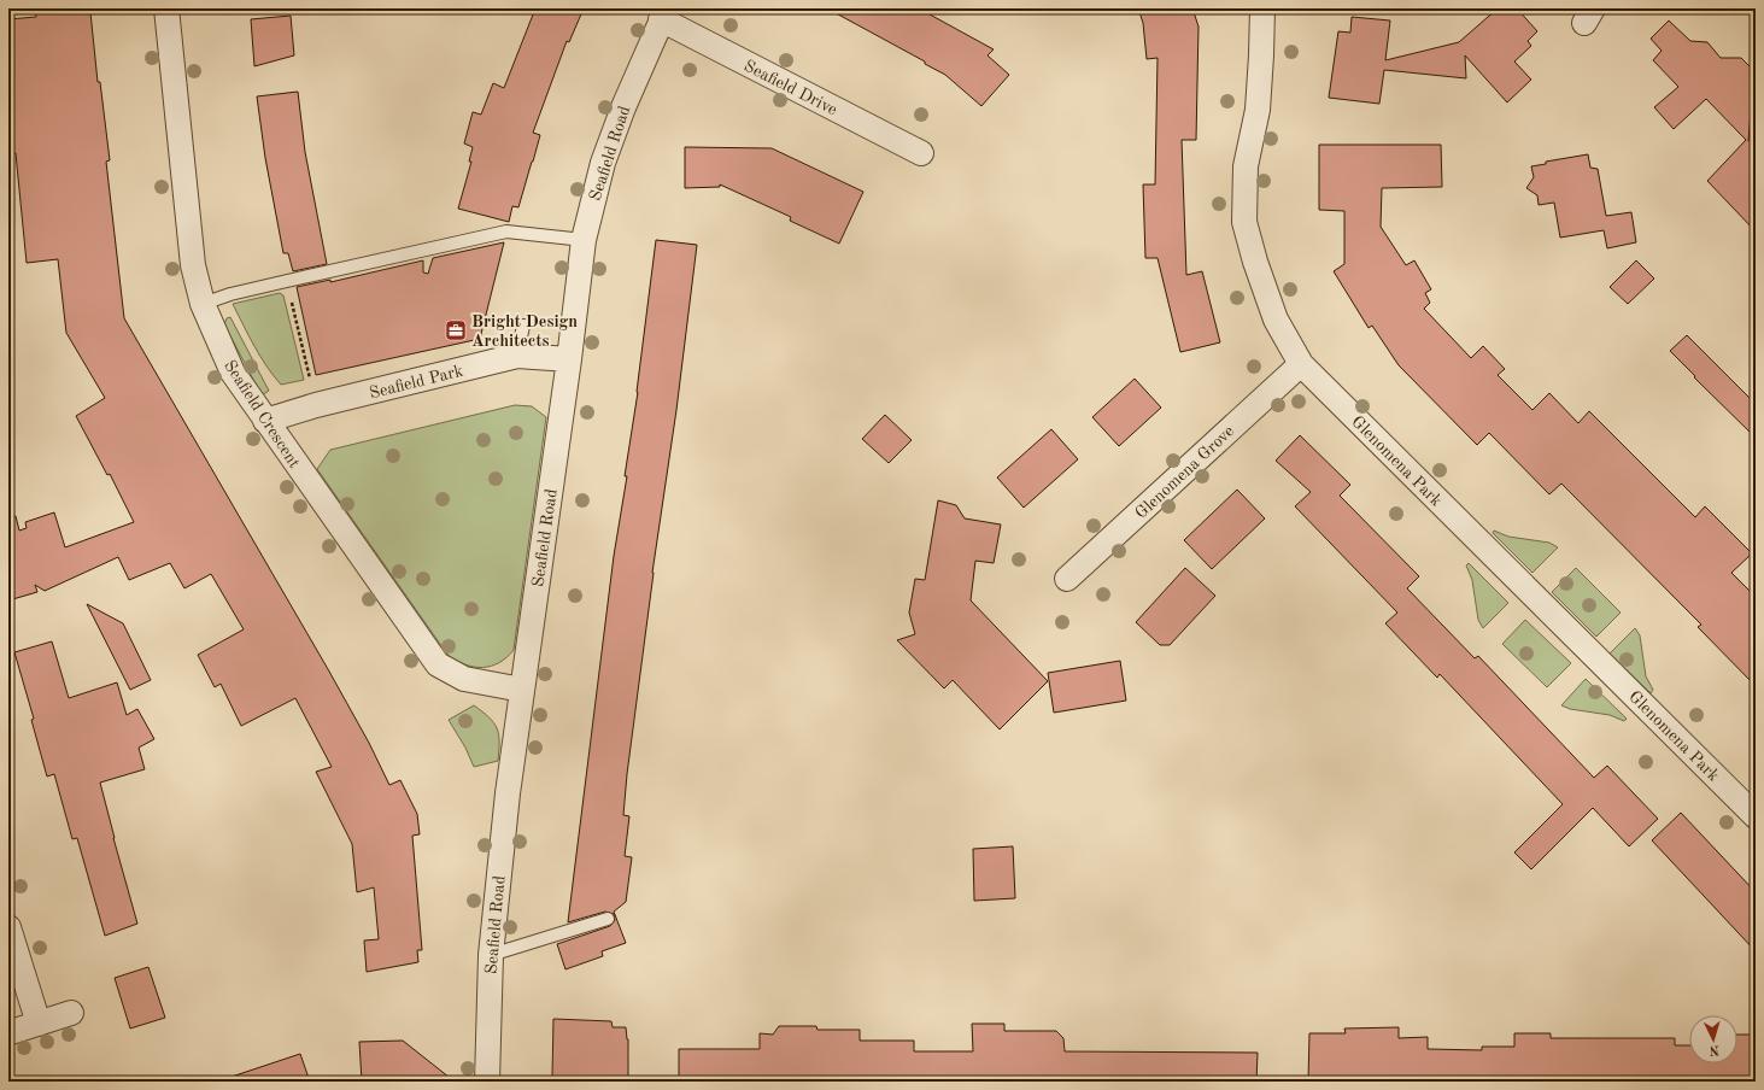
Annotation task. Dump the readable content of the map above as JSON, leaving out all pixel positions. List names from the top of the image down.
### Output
{
  "streets": {
    "street": [
      "Seafield Drive",
      "Seafield Road",
      "Seafield Park",
      "Seafield Crescent",
      "Glenomena Park",
      "Glenomena Grove"
    ]
  },
  "crossings": [
    ["Seafield Drive", "Seafield Road"],
    ["Seafield Road", "Seafield Park"],
    ["Seafield Road", "Seafield Crescent"],
    ["Seafield Park", "Seafield Crescent"],
    ["Glenomena Park", "Glenomena Grove"]
  ],
  "places": {
    "office": ["Bright Design Architects"]
  },
  "north": "bottom"
}
